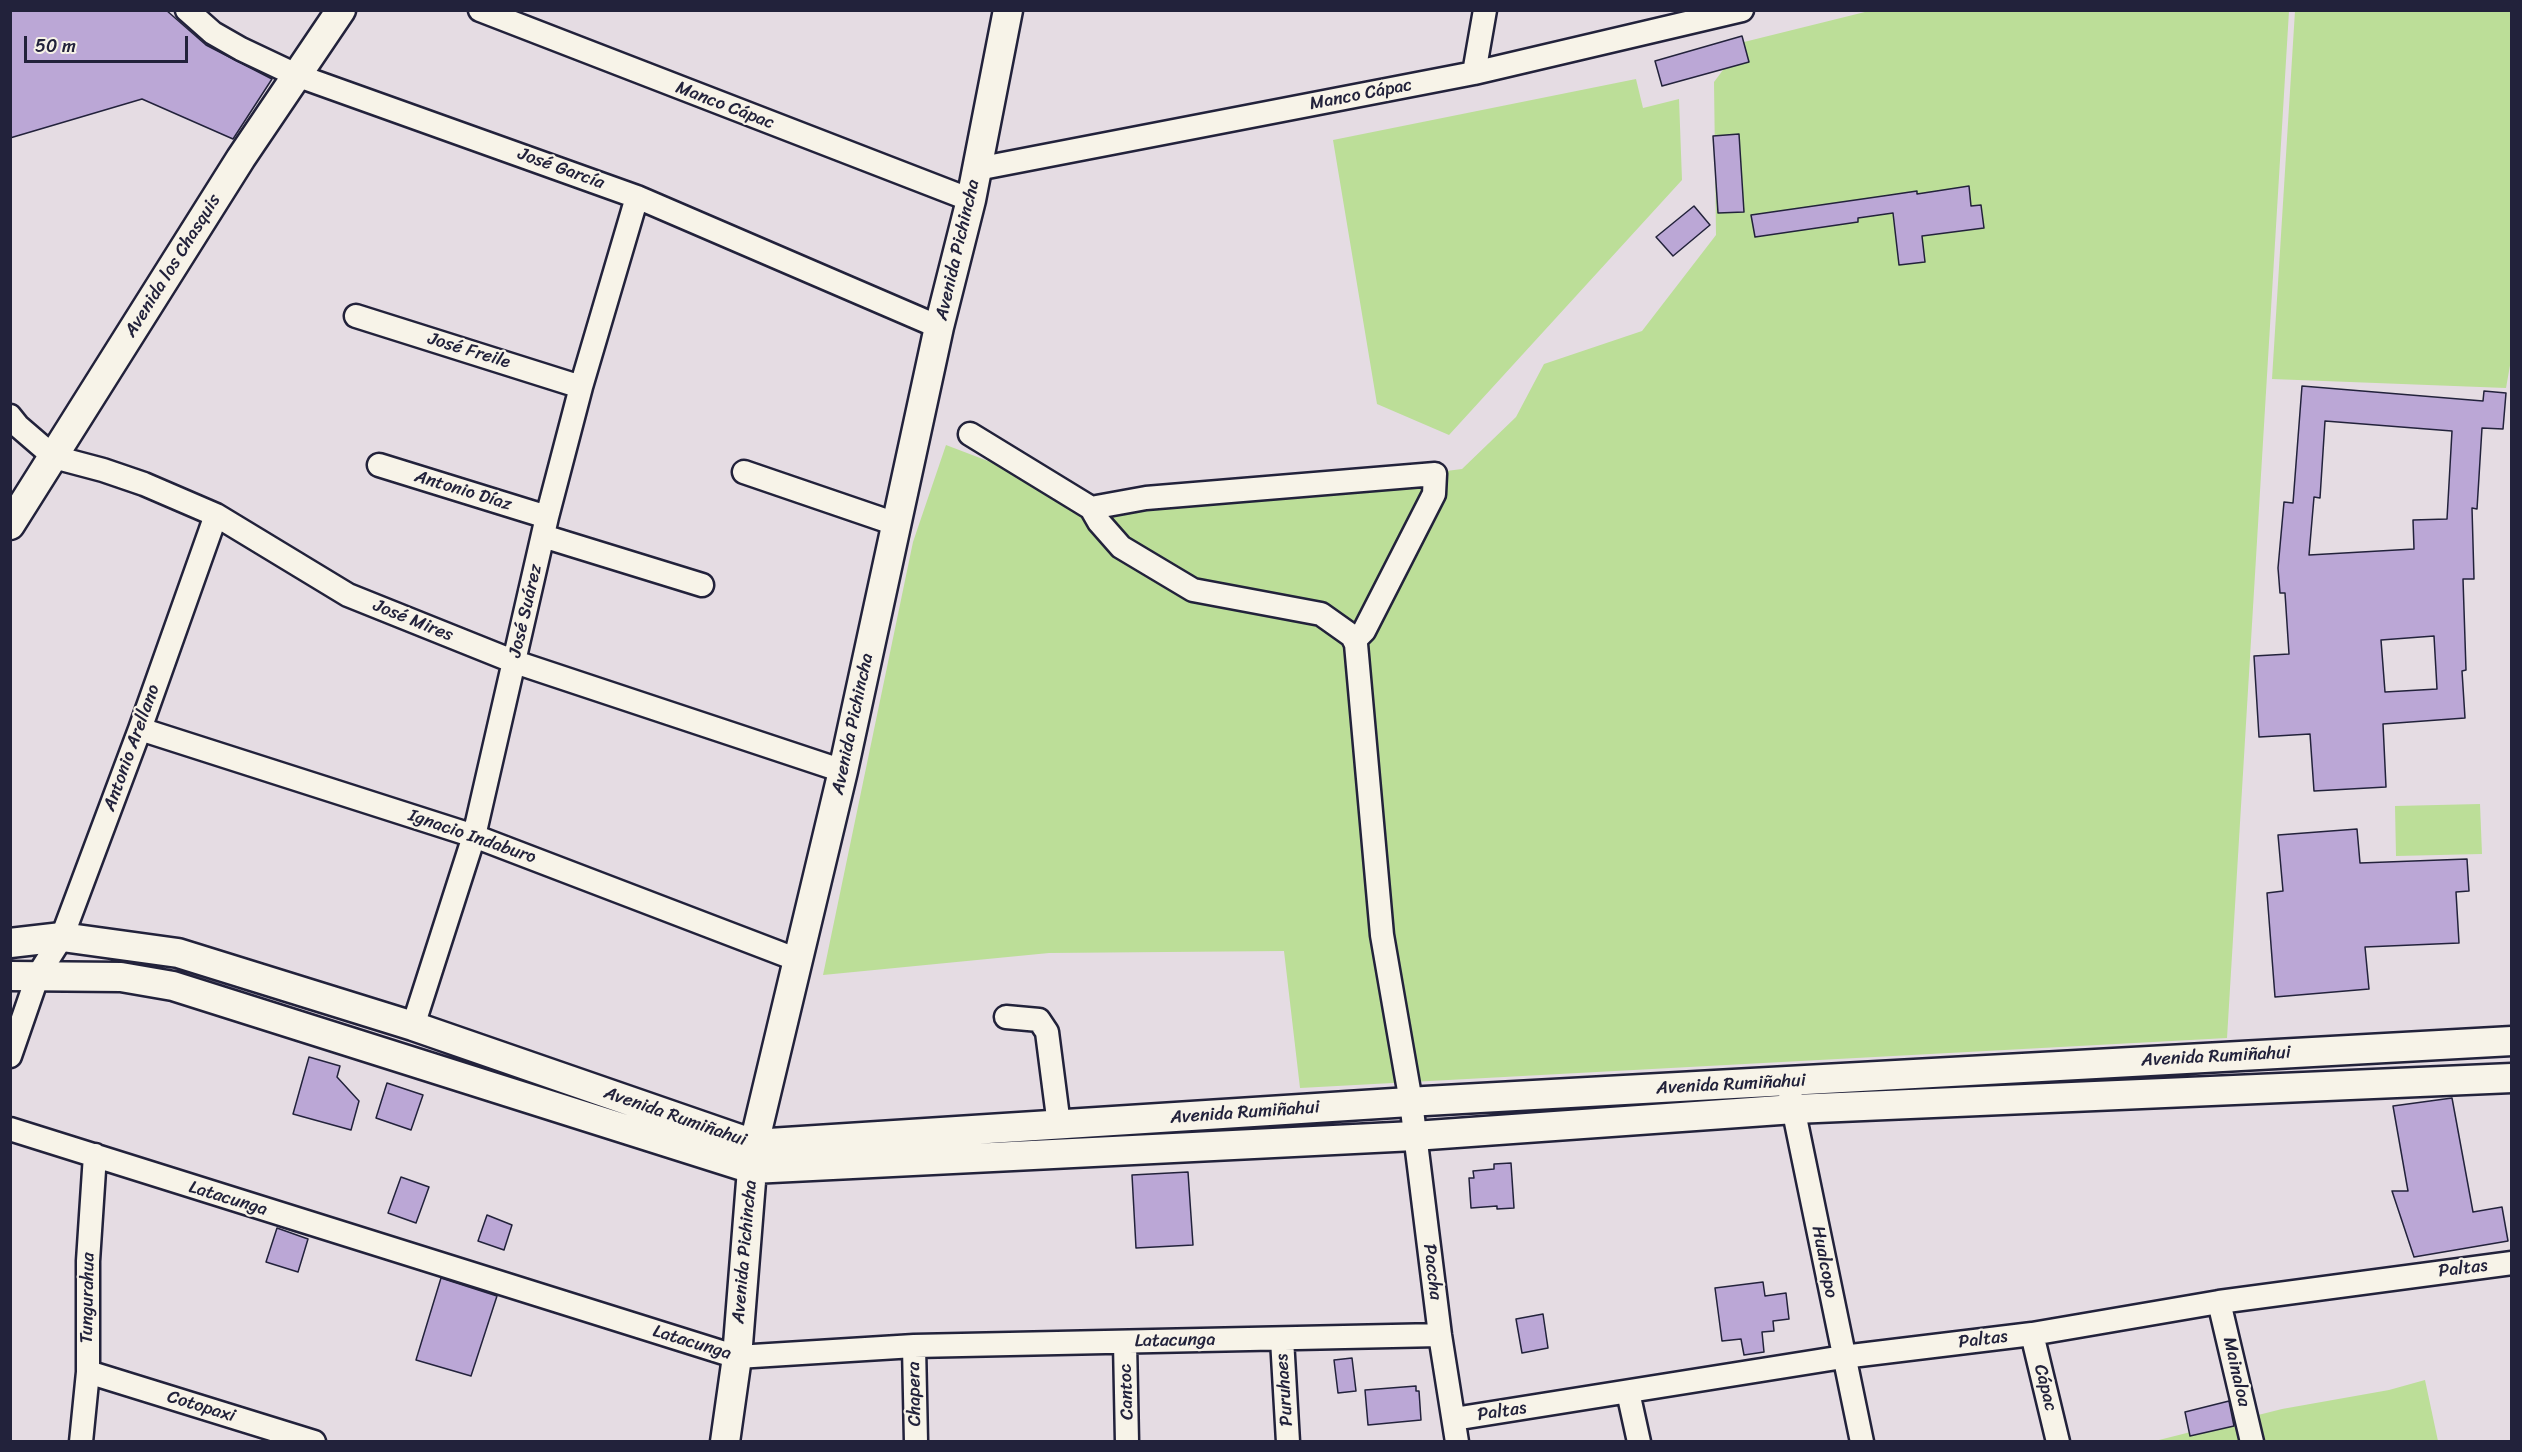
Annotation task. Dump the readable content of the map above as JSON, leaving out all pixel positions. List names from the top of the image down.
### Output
{
  "streets": {
    "main road": ["Avenida Pichincha", "Avenida los Chasquis", "Avenida Rumiñahui"],
    "street": [
      "Manco Cápac",
      "José García",
      "José Freile",
      "Antonio Díaz",
      "José Suárez",
      "José Mires",
      "Antonio Arellano",
      "Ignacio Indaburo",
      "Latacunga",
      "Hualcopo",
      "Paltas",
      "Paccha",
      "Tungurahua",
      "Mainaloa",
      "Cápac",
      "Puruhaes",
      "Cantoc",
      "Chapera",
      "Cotopaxi"
    ]
  },
  "crossings": [
    ["Manco Cápac", "Avenida Pichincha"],
    ["José García", "Avenida Pichincha"],
    ["José García", "Avenida los Chasquis"],
    ["José García", "José Suárez"],
    ["Avenida Pichincha", "José Mires"],
    ["Avenida Pichincha", "Ignacio Indaburo"],
    ["Avenida Pichincha", "Avenida Rumiñahui"],
    ["Avenida Pichincha", "Latacunga"],
    ["Avenida los Chasquis", "José Mires"],
    ["José Freile", "José Suárez"],
    ["Antonio Díaz", "José Suárez"],
    ["José Suárez", "José Mires"],
    ["José Suárez", "Ignacio Indaburo"],
    ["José Suárez", "Avenida Rumiñahui"],
    ["José Mires", "Antonio Arellano"],
    ["Antonio Arellano", "Ignacio Indaburo"],
    ["Antonio Arellano", "Avenida Rumiñahui"],
    ["Avenida Rumiñahui", "Hualcopo"],
    ["Avenida Rumiñahui", "Paccha"],
    ["Latacunga", "Paccha"],
    ["Latacunga", "Tungurahua"],
    ["Latacunga", "Puruhaes"],
    ["Latacunga", "Cantoc"],
    ["Latacunga", "Chapera"],
    ["Hualcopo", "Paltas"],
    ["Paltas", "Paccha"],
    ["Paltas", "Mainaloa"],
    ["Paltas", "Cápac"],
    ["Tungurahua", "Cotopaxi"]
  ],
  "scale_bar": "50 m"
}
